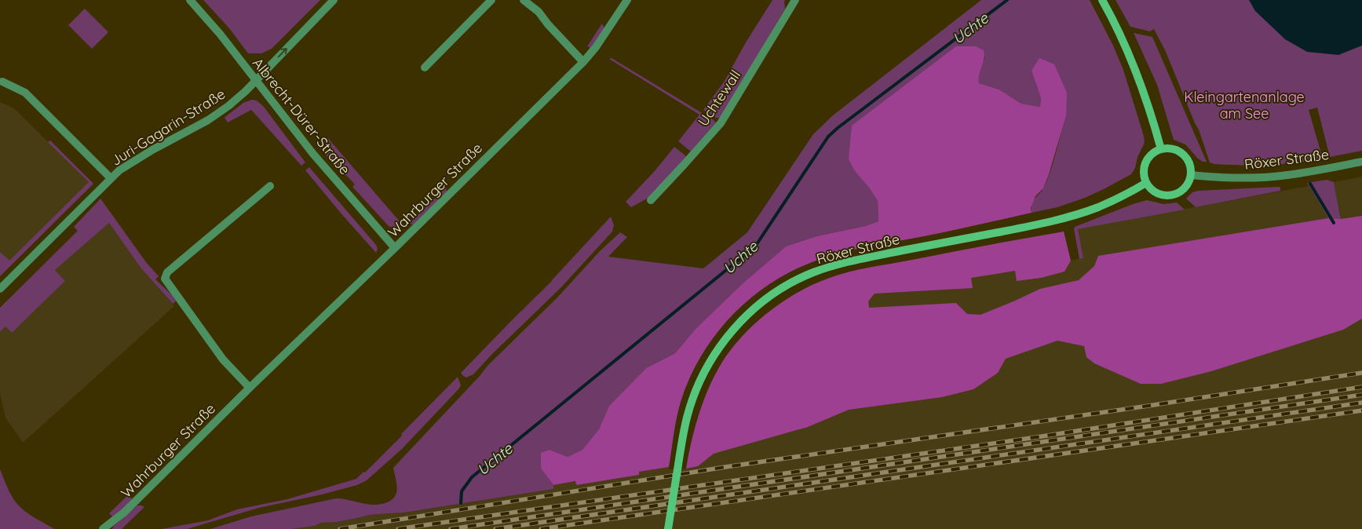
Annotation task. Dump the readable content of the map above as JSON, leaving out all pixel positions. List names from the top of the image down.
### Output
{
  "streets": {
    "street": [
      "Uchtewall",
      "Albrecht-Dürer-Straße",
      "Juri-Gagarin-Straße",
      "Röxer Straße",
      "Wahrburger Straße"
    ]
  },
  "crossings": [
    ["Albrecht-Dürer-Straße", "Juri-Gagarin-Straße"],
    ["Albrecht-Dürer-Straße", "Wahrburger Straße"]
  ],
  "water": ["Uchte"],
  "parks": ["Kleingartenanlage am See"]
}
